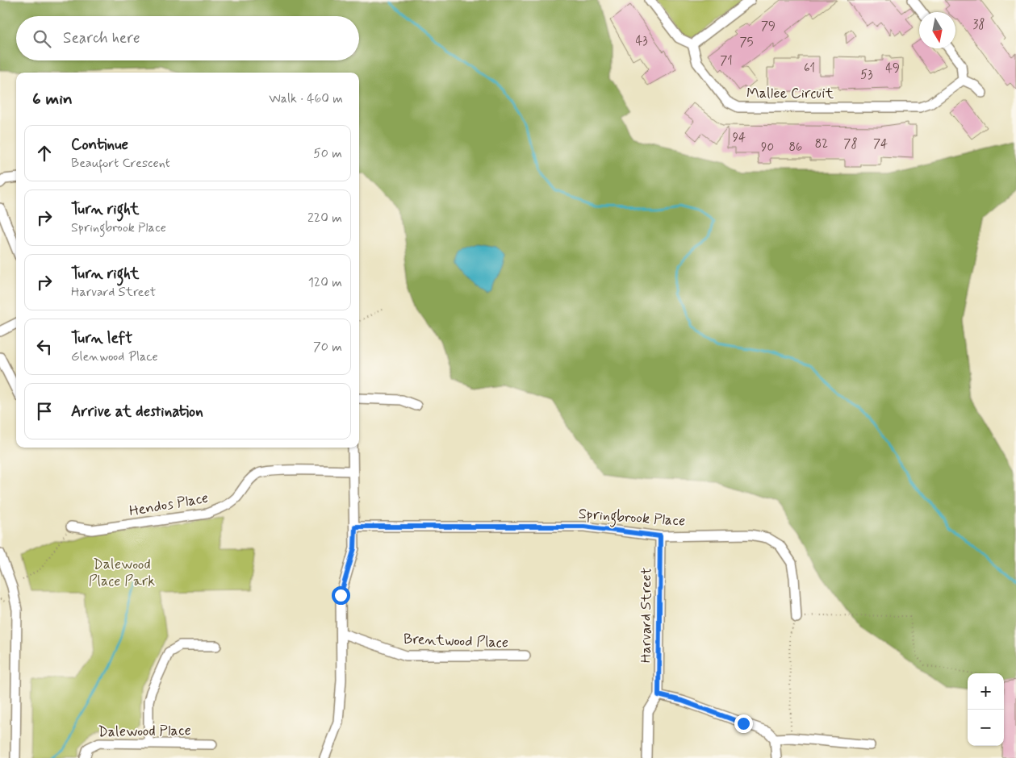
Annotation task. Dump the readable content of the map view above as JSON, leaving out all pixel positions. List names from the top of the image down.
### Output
{
  "streets": {
    "street": [
      "Mallee Circuit",
      "Hendos Place",
      "Springbrook Place",
      "Harvard Street",
      "Brentwood Place",
      "Dalewood Place"
    ]
  },
  "crossings": [
    ["Springbrook Place", "Harvard Street"]
  ],
  "parks": ["Dalewood Place Park"],
  "house_numbers": [
    "38",
    "79",
    "43",
    "75",
    "71",
    "61",
    "49",
    "53",
    "94",
    "82",
    "78",
    "74",
    "90",
    "86"
  ],
  "north": "bottom",
  "page": {
    "search": "Search here",
    "heading": ["6 min", "Walk · 460 m"],
    "list": [
      ["Continue", "Beaufort Crescent", "50 m"],
      ["Turn right", "Springbrook Place", "220 m"],
      ["Turn right", "Harvard Street", "120 m"],
      ["Turn left", "Glenwood Place", "70 m"],
      "Arrive at destination"
    ],
    "map_buttons": ["+", "−"]
  }
}
